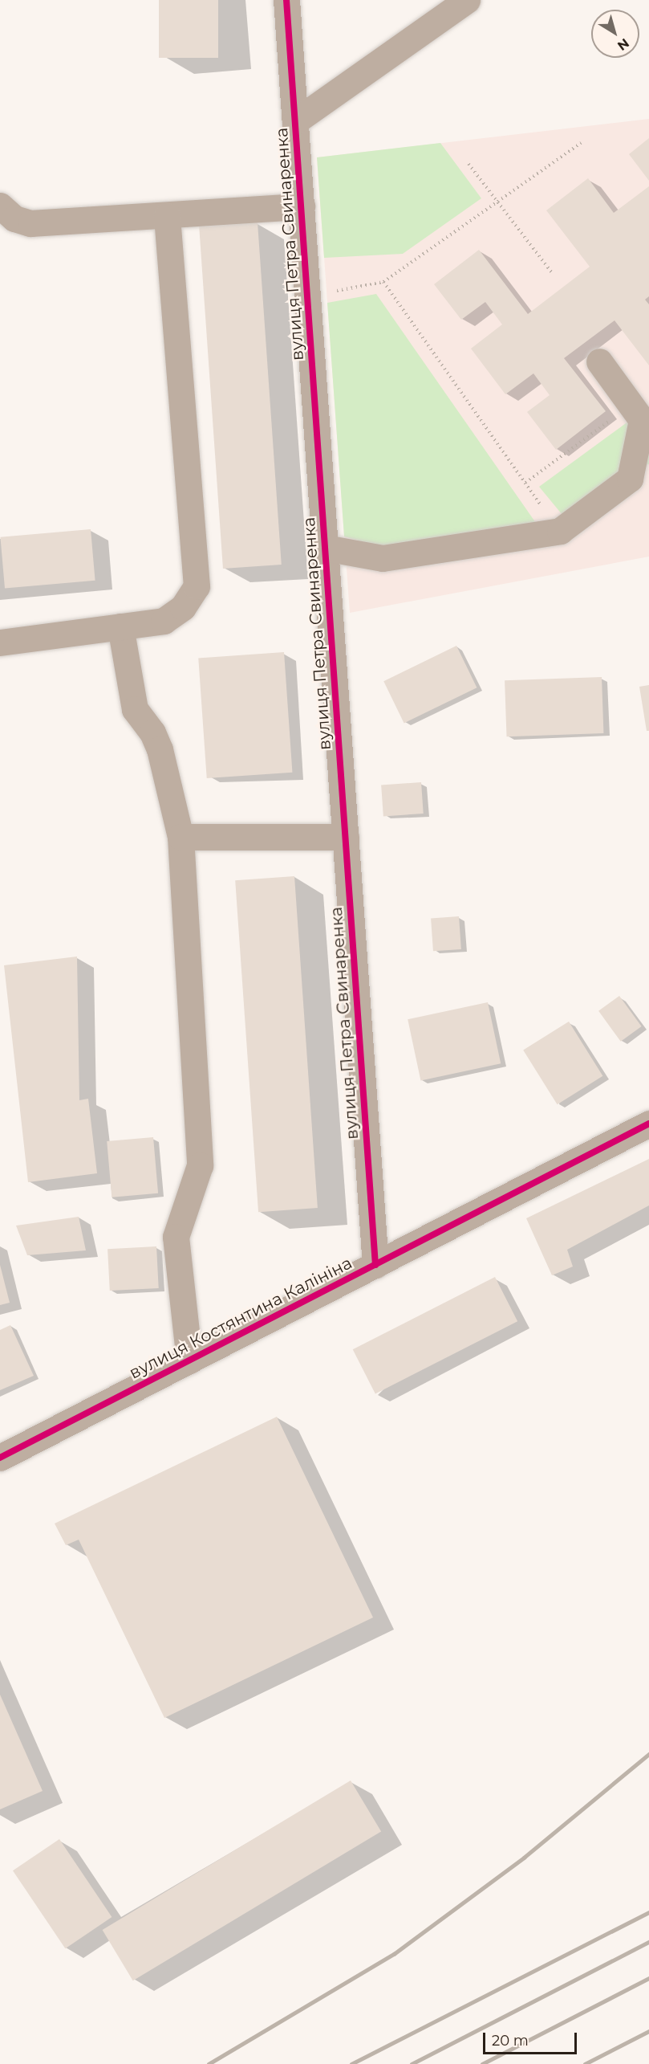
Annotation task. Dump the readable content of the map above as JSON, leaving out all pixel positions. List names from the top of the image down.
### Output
{
  "streets": {
    "street": ["вулиця Петра Свинаренка", "вулиця Костянтина Калініна"]
  },
  "crossings": [
    ["вулиця Петра Свинаренка", "вулиця Костянтина Калініна"]
  ],
  "scale_bar": "20 m",
  "north": "bottom right"
}
